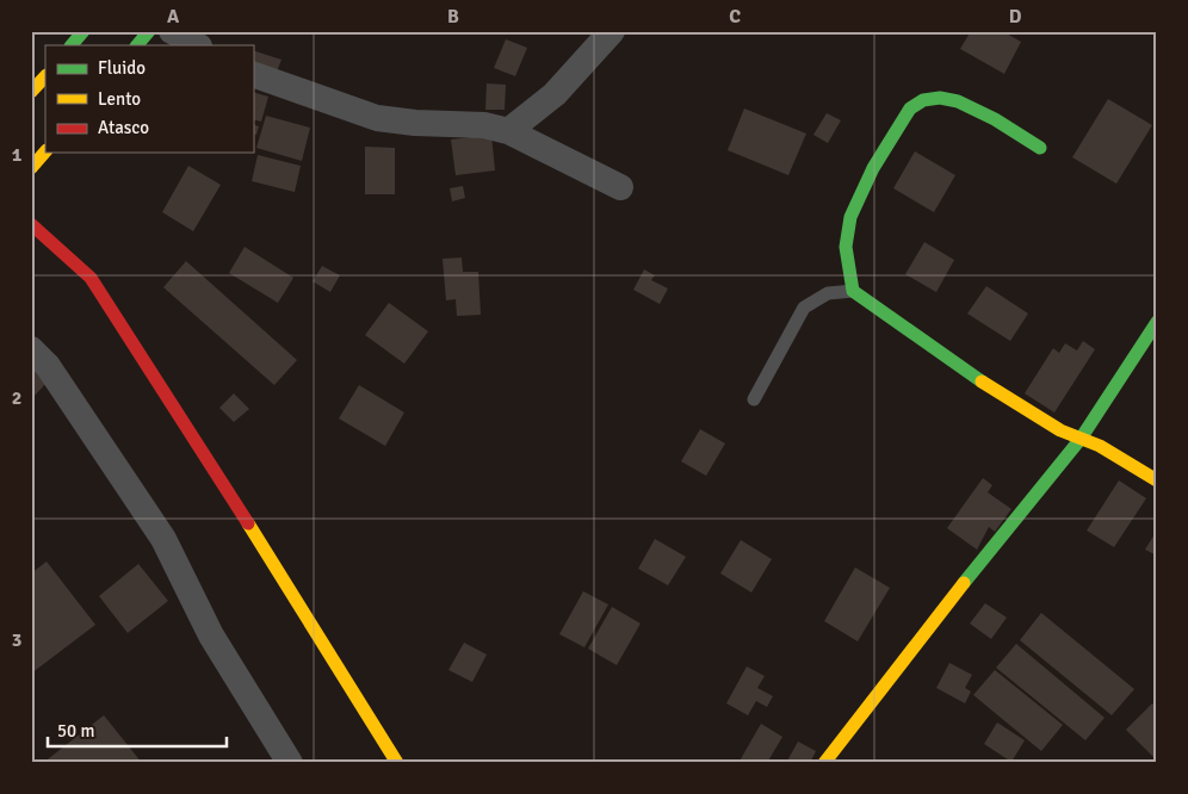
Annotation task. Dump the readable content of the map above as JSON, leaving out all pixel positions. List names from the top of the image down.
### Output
{
  "legend": ["Fluido", "Lento", "Atasco"],
  "scale_bar": "50 m",
  "grid": {
    "columns": [
      "A",
      "B",
      "C",
      "D"
    ],
    "rows": ["1", "2", "3"]
  }
}
